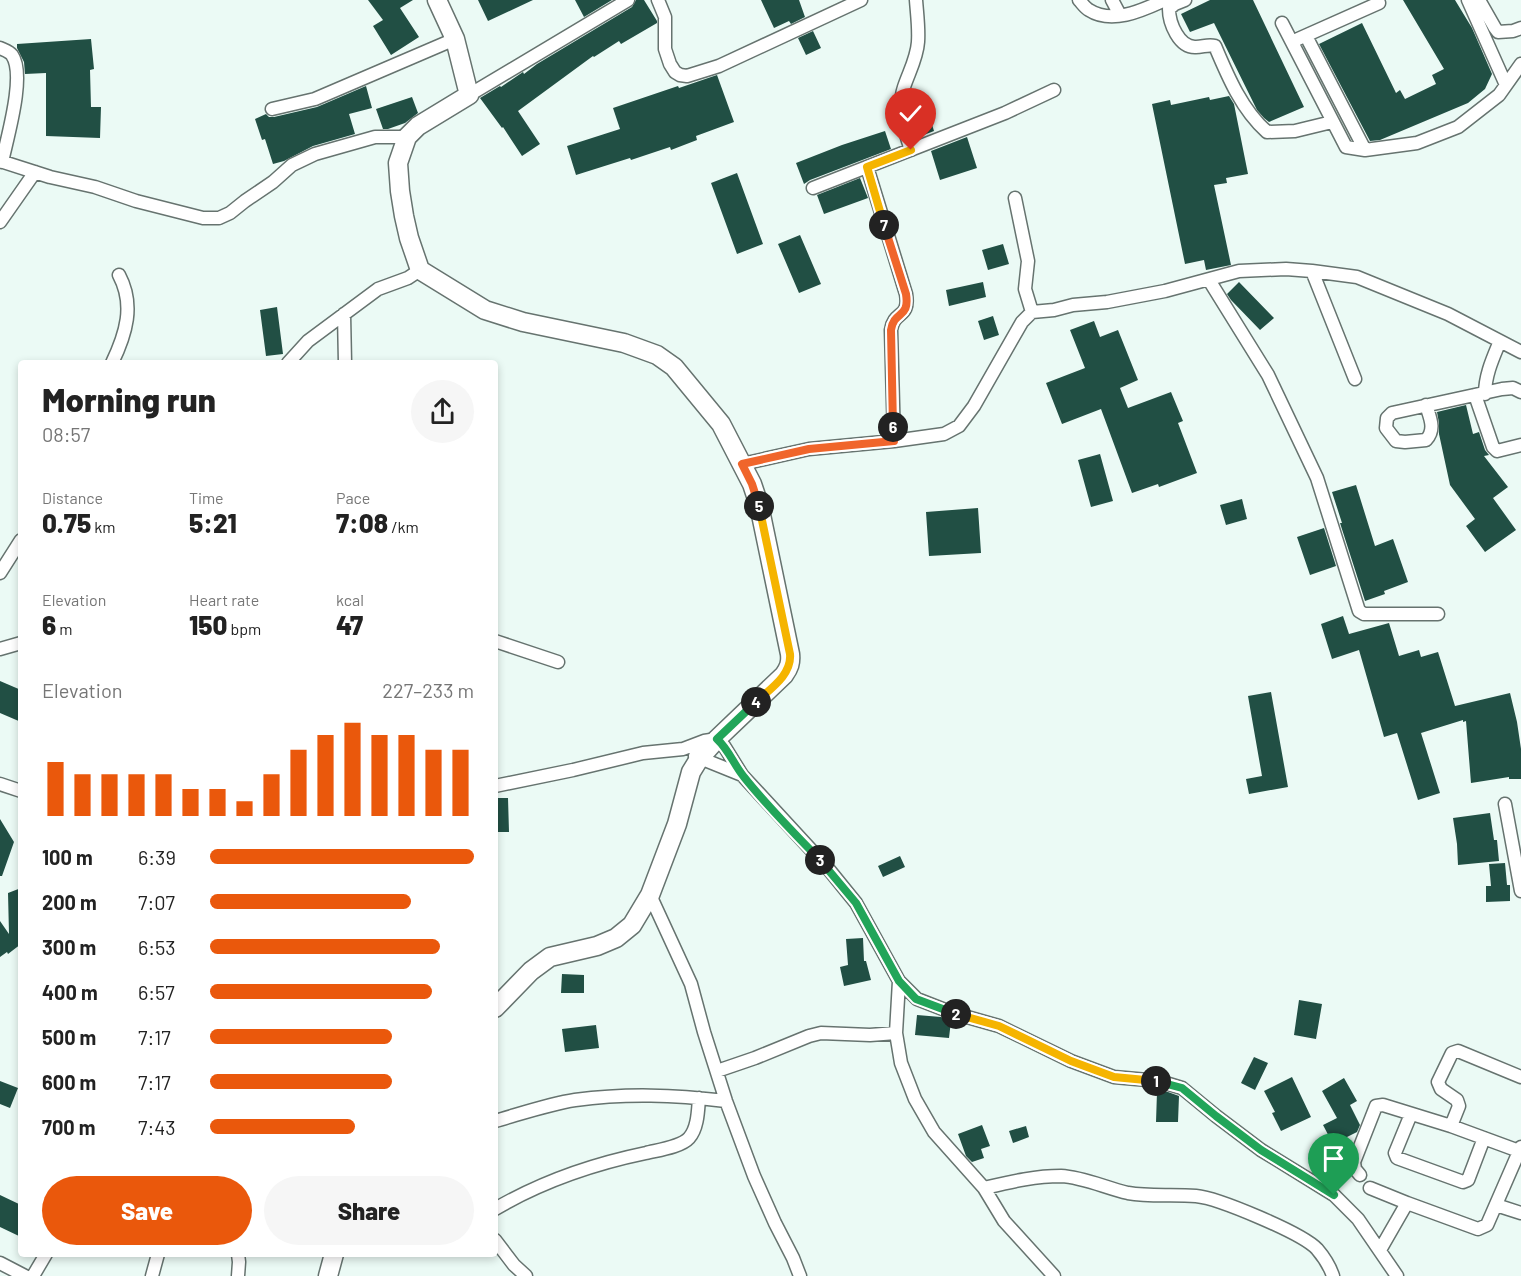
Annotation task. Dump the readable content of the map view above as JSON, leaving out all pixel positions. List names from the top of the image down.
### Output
{
  "page": {
    "pins": [
      "7",
      "6",
      "5",
      "4",
      "3",
      "2",
      "1"
    ],
    "heading": ["Morning run", "08:57"],
    "stats": [
      ["Distance", "0.75 km"],
      ["Time", "5:21"],
      ["Pace", "7:08 /km"],
      ["Elevation", "6 m"],
      ["Heart rate", "150 bpm"],
      ["kcal", "47"]
    ],
    "chart": ["Elevation", "227–233 m"],
    "list": [
      {
        "name": "100 m",
        "note": "6:39"
      },
      {
        "name": "200 m",
        "note": "7:07"
      },
      {
        "name": "300 m",
        "note": "6:53"
      },
      {
        "name": "400 m",
        "note": "6:57"
      },
      {
        "name": "500 m",
        "note": "7:17"
      },
      {
        "name": "600 m",
        "note": "7:17"
      },
      {
        "name": "700 m",
        "note": "7:43"
      }
    ],
    "buttons": ["Save", "Share"]
  }
}
